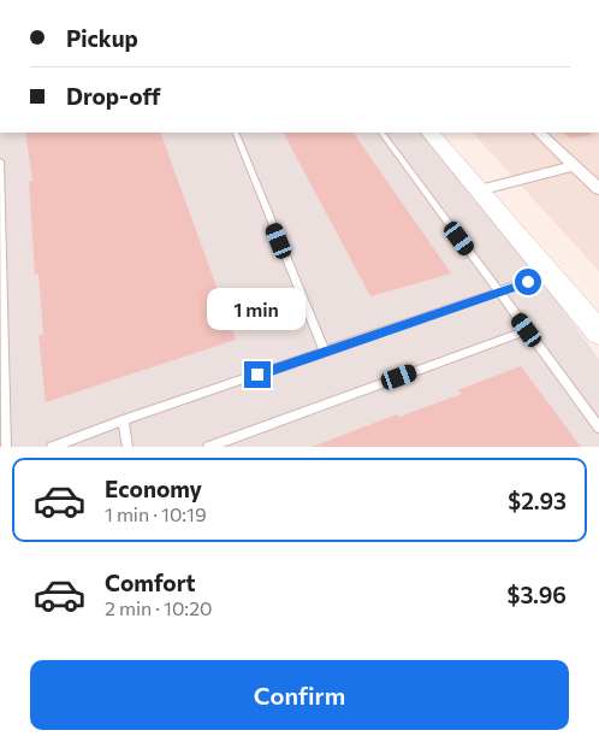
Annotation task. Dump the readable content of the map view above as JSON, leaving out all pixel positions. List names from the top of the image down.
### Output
{
  "page": {
    "banner": ["Pickup", "Drop-off"],
    "bubble": "1 min",
    "list": [
      {
        "name": "Economy",
        "note": "1 min · 10:19",
        "value": "$2.93"
      },
      {
        "name": "Comfort",
        "note": "2 min · 10:20",
        "value": "$3.96"
      }
    ],
    "buttons": "Confirm"
  }
}
